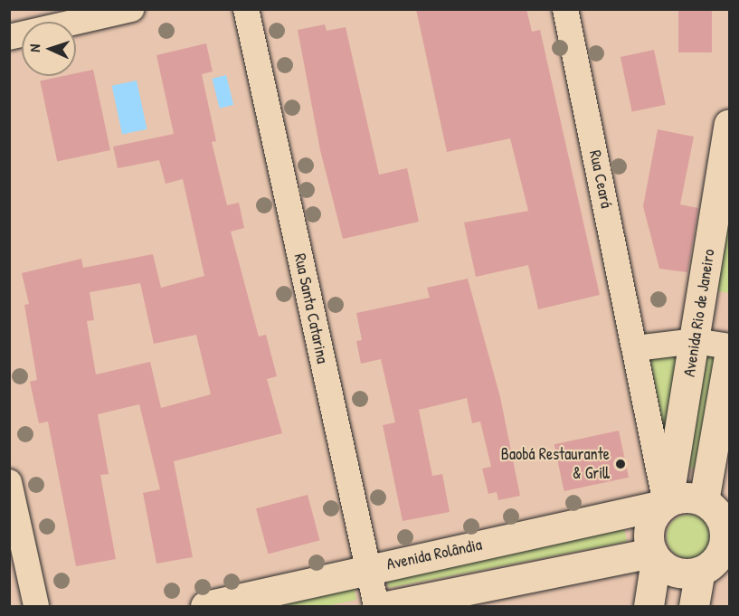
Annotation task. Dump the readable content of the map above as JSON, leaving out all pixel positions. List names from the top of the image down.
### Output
{
  "streets": {
    "street": [
      "Rua Ceará",
      "Rua Santa Catarina",
      "Avenida Rio de Janeiro",
      "Avenida Rolândia"
    ]
  },
  "crossings": [
    ["Rua Ceará", "Avenida Rio de Janeiro"],
    ["Rua Ceará", "Avenida Rolândia"],
    ["Rua Santa Catarina", "Avenida Rolândia"],
    ["Avenida Rio de Janeiro", "Avenida Rolândia"]
  ],
  "places": ["Baobá Restaurante & Grill"],
  "north": "left"
}
